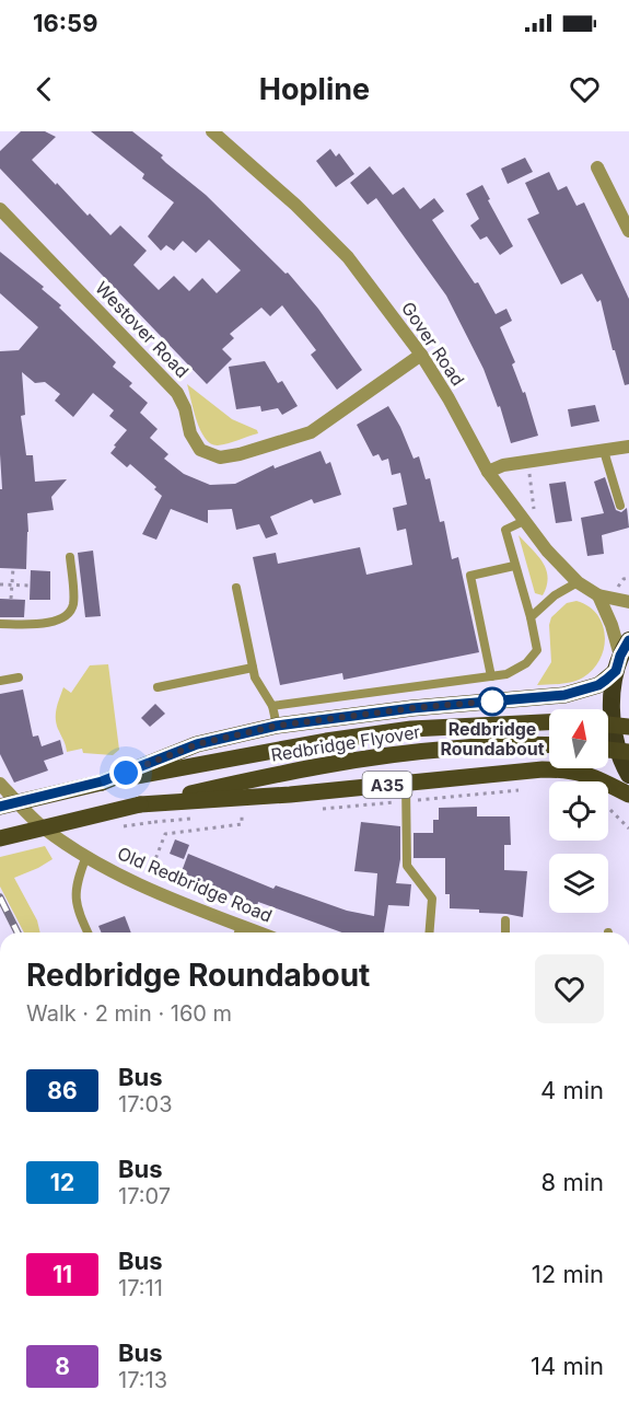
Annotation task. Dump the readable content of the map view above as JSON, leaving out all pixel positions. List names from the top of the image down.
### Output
{
  "streets": {
    "main road": ["Redbridge Flyover", "A35"],
    "street": ["Westover Road", "Gover Road", "Old Redbridge Road"]
  },
  "crossings": [
    ["Westover Road", "Gover Road"],
    ["Redbridge Flyover", "A35"]
  ],
  "places": ["Redbridge Roundabout"],
  "lines": ["bus line 86"],
  "north": "top",
  "page": {
    "status": "16:59",
    "header": "Hopline",
    "heading": ["Redbridge Roundabout", "Walk · 2 min · 160 m"],
    "list": [
      {
        "mark": "86",
        "name": "Bus",
        "note": "17:03",
        "value": "4 min"
      },
      {
        "mark": "12",
        "name": "Bus",
        "note": "17:07",
        "value": "8 min"
      },
      {
        "mark": "11",
        "name": "Bus",
        "note": "17:11",
        "value": "12 min"
      },
      {
        "mark": "8",
        "name": "Bus",
        "note": "17:13",
        "value": "14 min"
      }
    ]
  }
}
